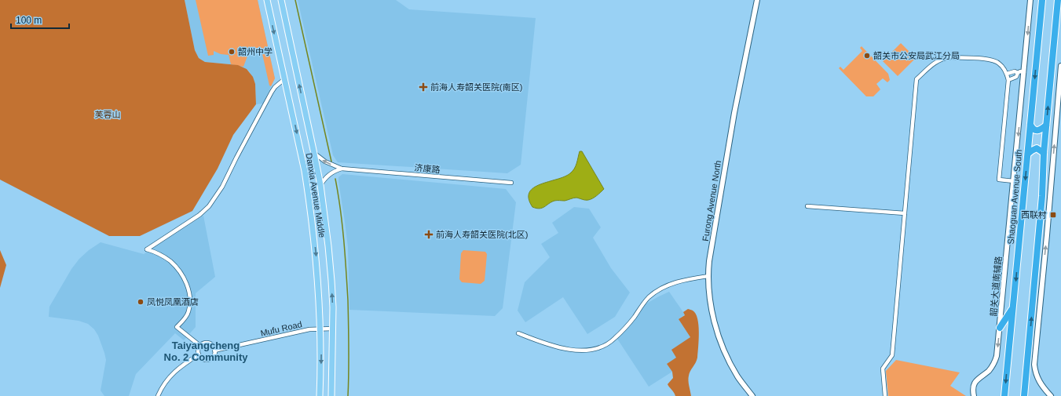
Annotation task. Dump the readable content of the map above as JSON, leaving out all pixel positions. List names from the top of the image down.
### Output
{
  "streets": {
    "highway": ["Shaoguan Avenue South"],
    "main road": ["Danxia Avenue Middle"],
    "street": [
      "济康路",
      "Furong Avenue North",
      "韶关大道南辅路",
      "Mufu Road"
    ]
  },
  "crossings": [
    ["济康路", "Danxia Avenue Middle"],
    ["Danxia Avenue Middle", "Mufu Road"]
  ],
  "districts": ["Taiyangcheng No. 2 Community"],
  "parks": ["芙蓉山"],
  "places": {
    "other": ["韶州中学", "韶关市公安局武江分局", "凤悦凤凰酒店"],
    "health": ["前海人寿韶关医院(南区)", "前海人寿韶关医院(北区)"],
    "transit": ["西联村"]
  },
  "scale_bar": "100 m"
}
